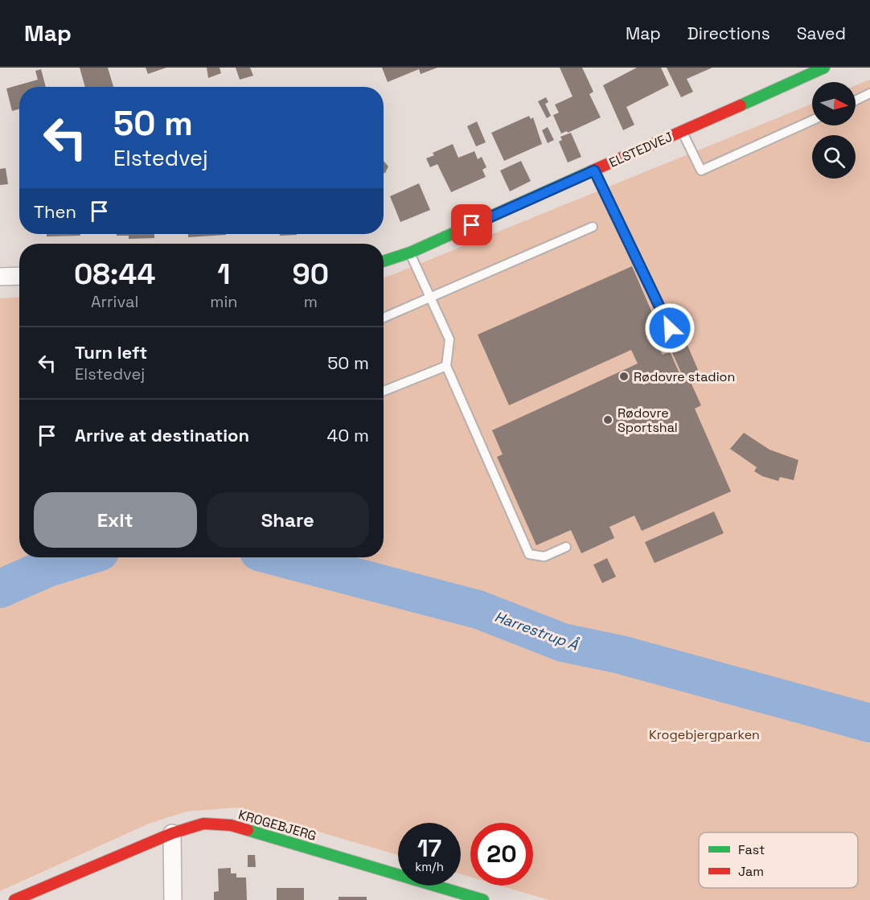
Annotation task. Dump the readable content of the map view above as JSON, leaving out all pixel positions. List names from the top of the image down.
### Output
{
  "streets": {
    "street": ["ELSTEDVEJ", "KROGEBJERG"]
  },
  "water": ["Harrestrup Å"],
  "parks": ["Krogebjergparken"],
  "places": ["Rødovre stadion", "Rødovre Sportshal"],
  "legend": ["Fast", "Jam"],
  "north": "right",
  "page": {
    "header": "Map",
    "nav": ["Map", "Directions", "Saved"],
    "turn": ["50 m", "Elstedvej"],
    "then": "Then",
    "eta": [
      "08:44",
      "Arrival",
      "1",
      "min",
      "90",
      "m"
    ],
    "list": [
      {
        "name": "Turn left",
        "note": "Elstedvej",
        "value": "50 m"
      },
      {
        "name": "Arrive at destination",
        "value": "40 m"
      }
    ],
    "buttons": ["Exit", "Share"],
    "speed": "17 km/h",
    "limit": "20"
  }
}
